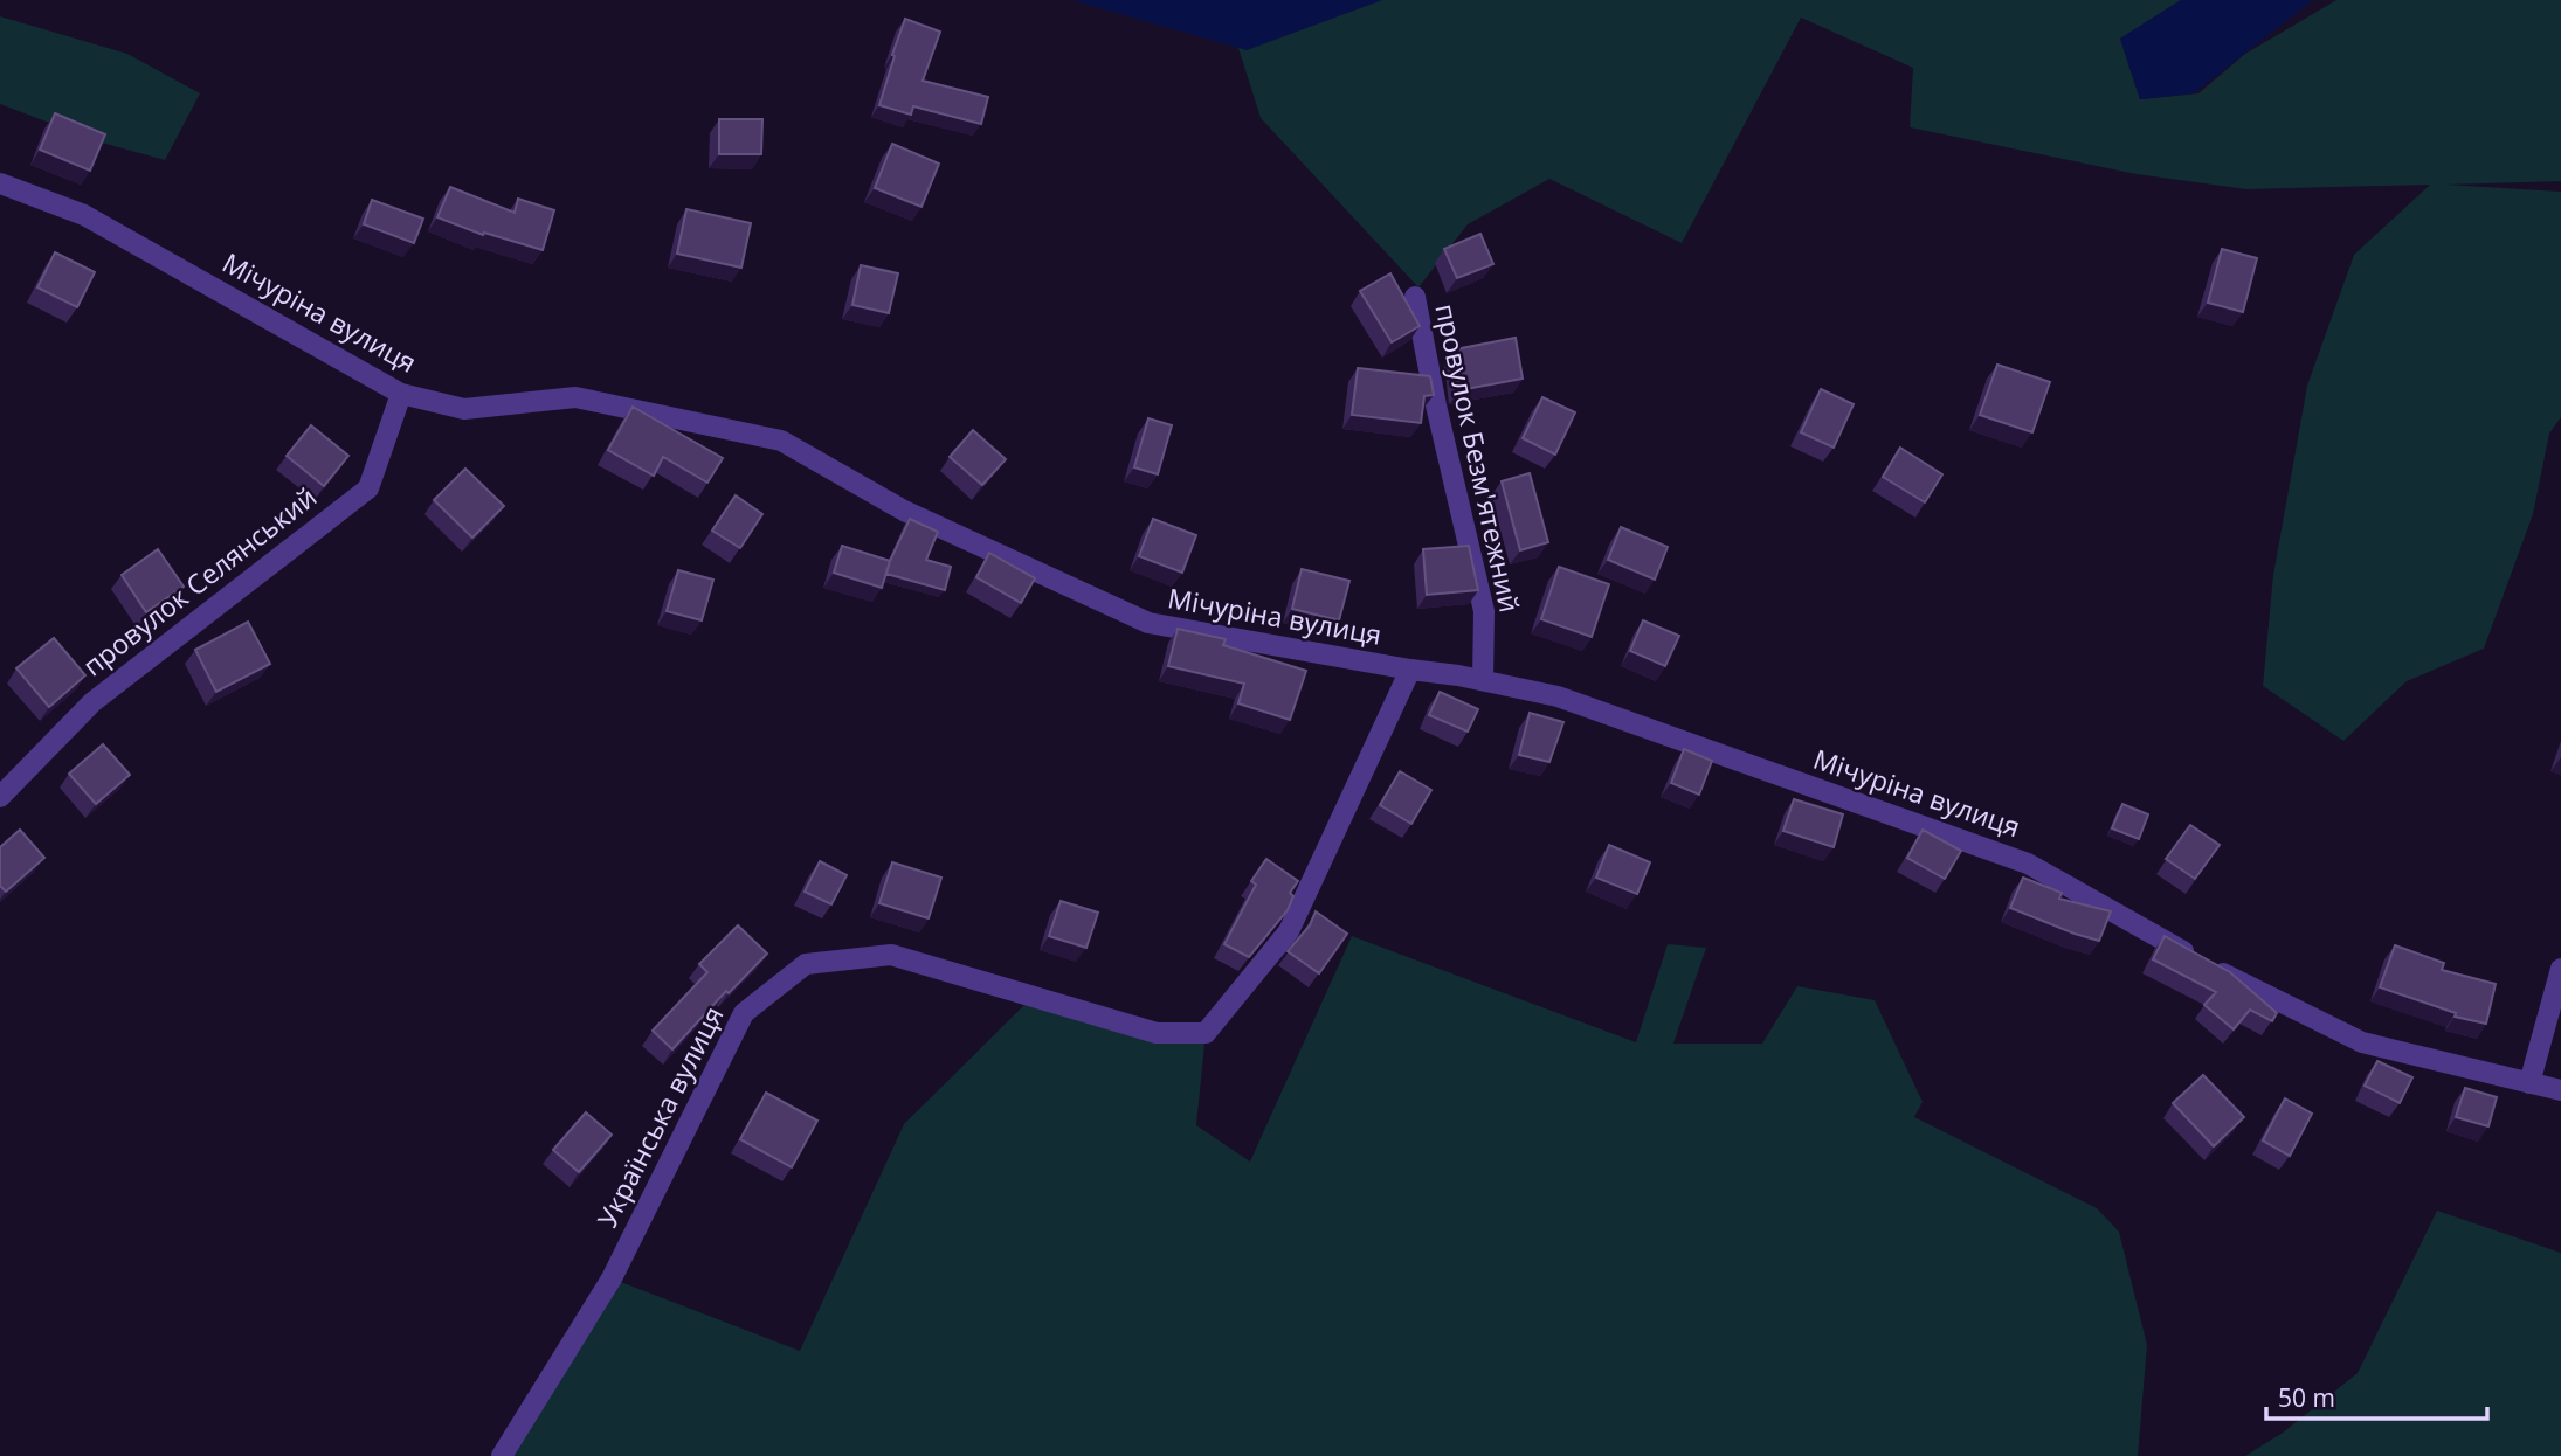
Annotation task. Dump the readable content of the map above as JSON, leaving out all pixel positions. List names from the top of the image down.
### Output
{
  "streets": {
    "street": [
      "Мічуріна вулиця",
      "провулок Безм'ятежний",
      "провулок Селянський",
      "Українська вулиця"
    ]
  },
  "crossings": [
    ["Мічуріна вулиця", "провулок Безм'ятежний"],
    ["Мічуріна вулиця", "провулок Селянський"],
    ["Мічуріна вулиця", "Українська вулиця"]
  ],
  "scale_bar": "50 m"
}
